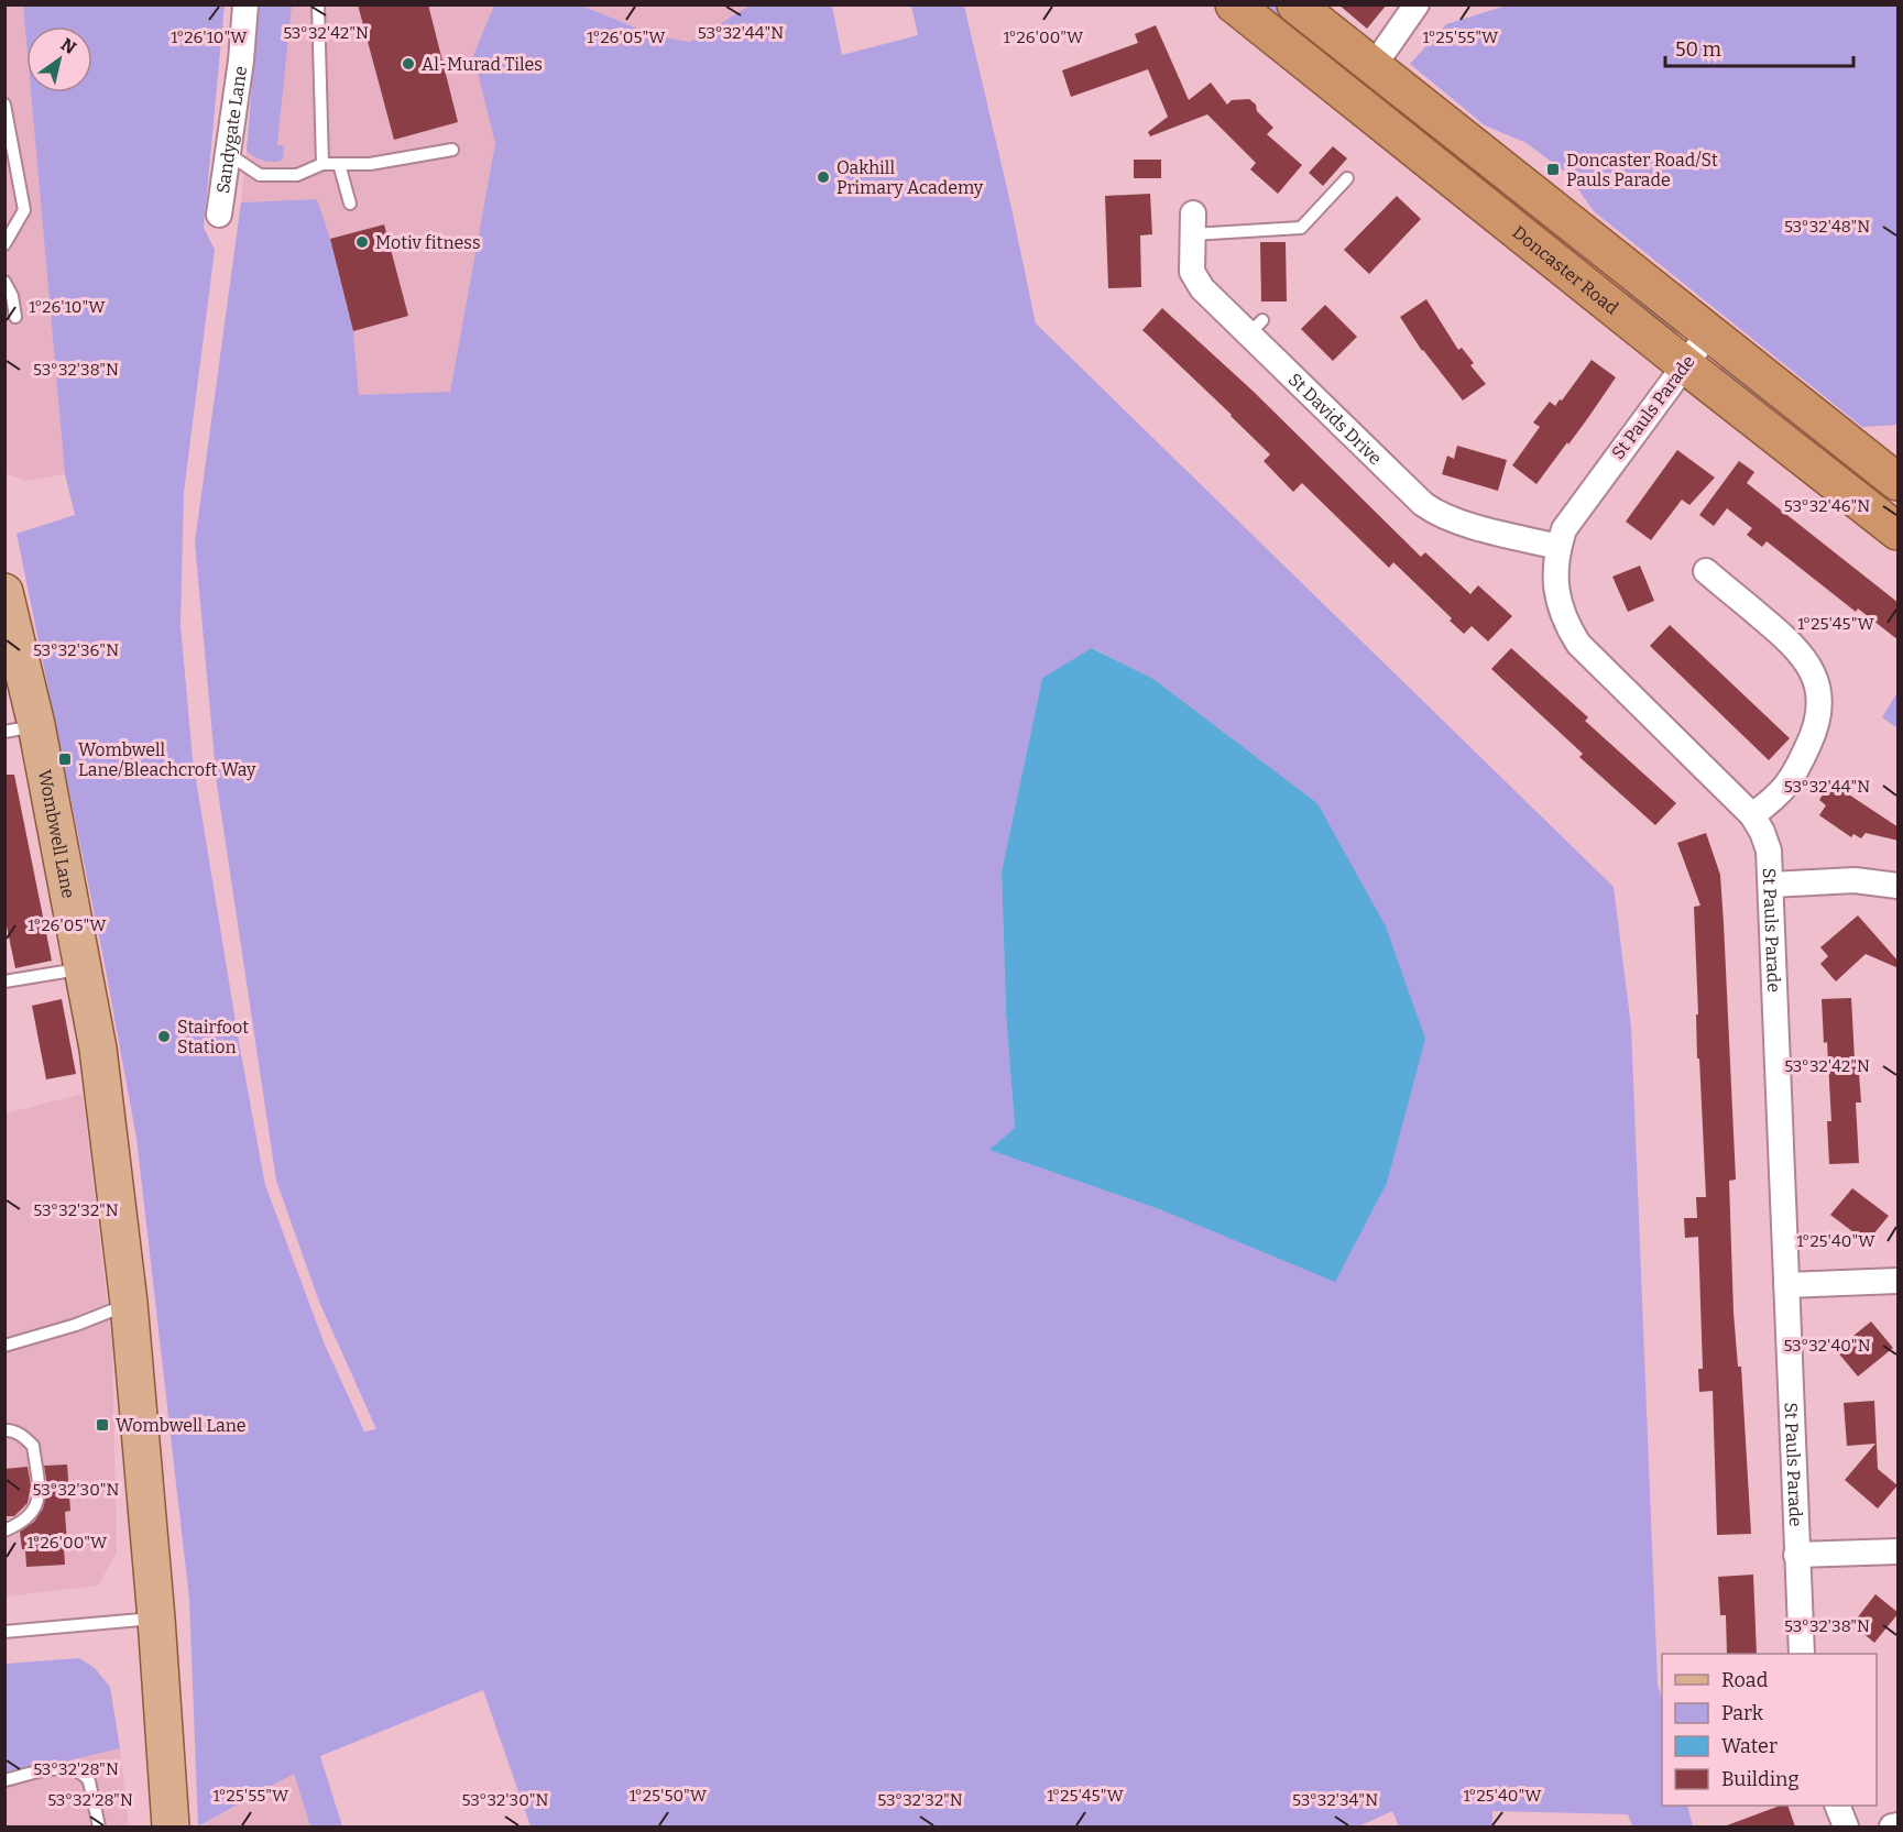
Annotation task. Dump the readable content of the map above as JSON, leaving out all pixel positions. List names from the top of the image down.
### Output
{
  "streets": {
    "highway": ["Doncaster Road"],
    "main road": ["Wombwell Lane"],
    "street": ["Sandygate Lane", "St Pauls Parade", "St Davids Drive"]
  },
  "crossings": [
    ["Doncaster Road", "St Pauls Parade"],
    ["St Pauls Parade", "St Davids Drive"]
  ],
  "places": {
    "other": [
      "Al-Murad Tiles",
      "Oakhill Primary Academy",
      "Motiv fitness",
      "Stairfoot Station"
    ],
    "transit": ["Doncaster Road/St Pauls Parade", "Wombwell Lane/Bleachcroft Way", "Wombwell Lane"]
  },
  "legend": [
    "Road",
    "Park",
    "Water",
    "Building"
  ],
  "scale_bar": "50 m",
  "north": "top right",
  "coordinates": [
    "53°32'42\"N",
    "53°32'44\"N",
    "1°26'05\"W",
    "1°25'55\"W",
    "1°26'10\"W",
    "1°26'00\"W",
    "53°32'48\"N",
    "53°32'38\"N",
    "53°32'46\"N",
    "1°25'45\"W",
    "53°32'36\"N",
    "53°32'32\"N",
    "1°25'40\"W",
    "53°32'40\"N",
    "53°32'30\"N",
    "53°32'28\"N",
    "1°25'50\"W",
    "53°32'34\"N"
  ]
}
